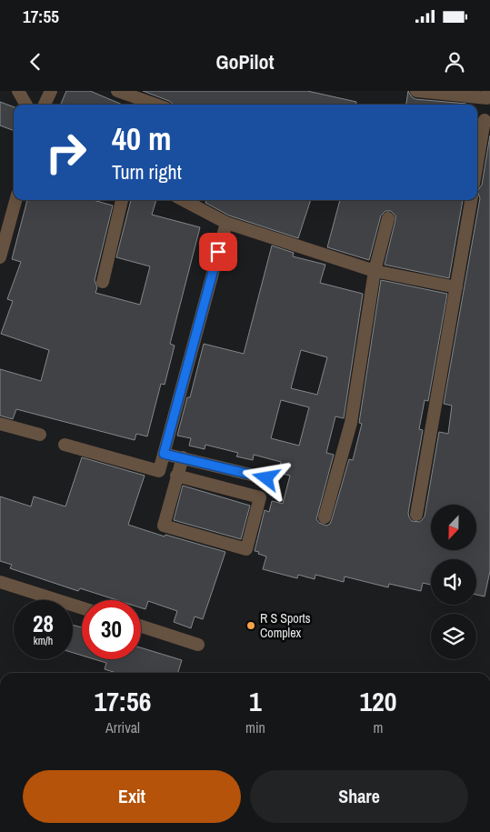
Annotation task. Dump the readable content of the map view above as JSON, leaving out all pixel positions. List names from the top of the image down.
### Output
{
  "places": ["R S Sports Complex"],
  "north": "bottom",
  "page": {
    "status": "17:55",
    "header": "GoPilot",
    "turn": ["40 m", "Turn right"],
    "speed": "28 km/h",
    "limit": "30",
    "eta": [
      "17:56",
      "Arrival",
      "1",
      "min",
      "120",
      "m"
    ],
    "buttons": ["Exit", "Share"]
  }
}
